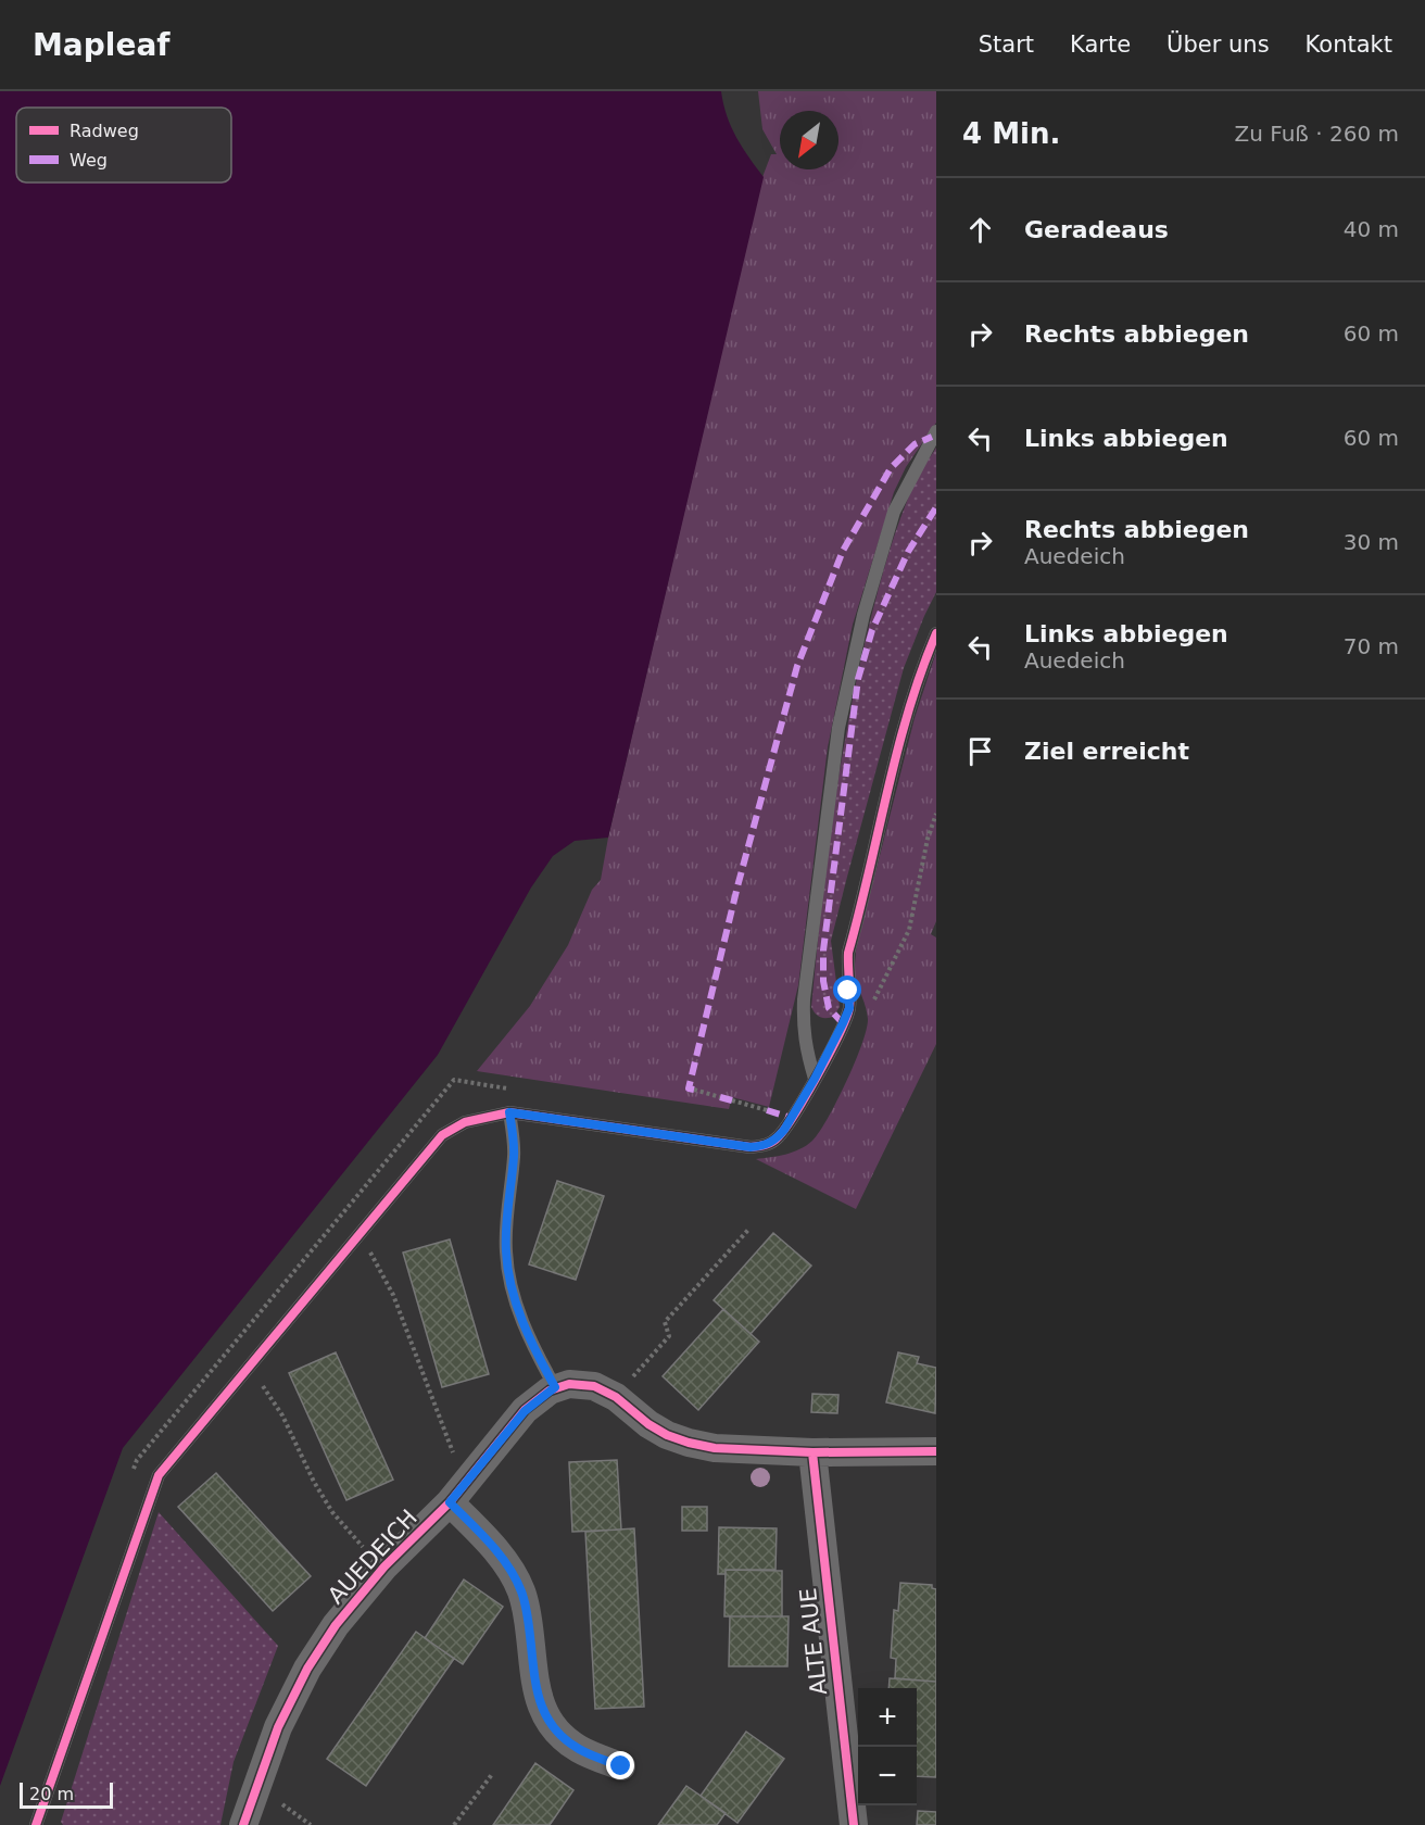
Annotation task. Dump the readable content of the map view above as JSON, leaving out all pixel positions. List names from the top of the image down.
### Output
{
  "streets": {
    "street": ["AUEDEICH", "ALTE AUE"]
  },
  "legend": ["Radweg", "Weg"],
  "scale_bar": "20 m",
  "north": "bottom left",
  "page": {
    "header": "Mapleaf",
    "nav": [
      "Start",
      "Karte",
      "Über uns",
      "Kontakt"
    ],
    "heading": ["4 Min.", "Zu Fuß · 260 m"],
    "list": [
      ["Geradeaus", "40 m"],
      ["Rechts abbiegen", "60 m"],
      ["Links abbiegen", "60 m"],
      ["Rechts abbiegen", "Auedeich", "30 m"],
      ["Links abbiegen", "Auedeich", "70 m"],
      "Ziel erreicht"
    ],
    "map_buttons": ["+", "−"],
    "scale": "20 m"
  }
}
